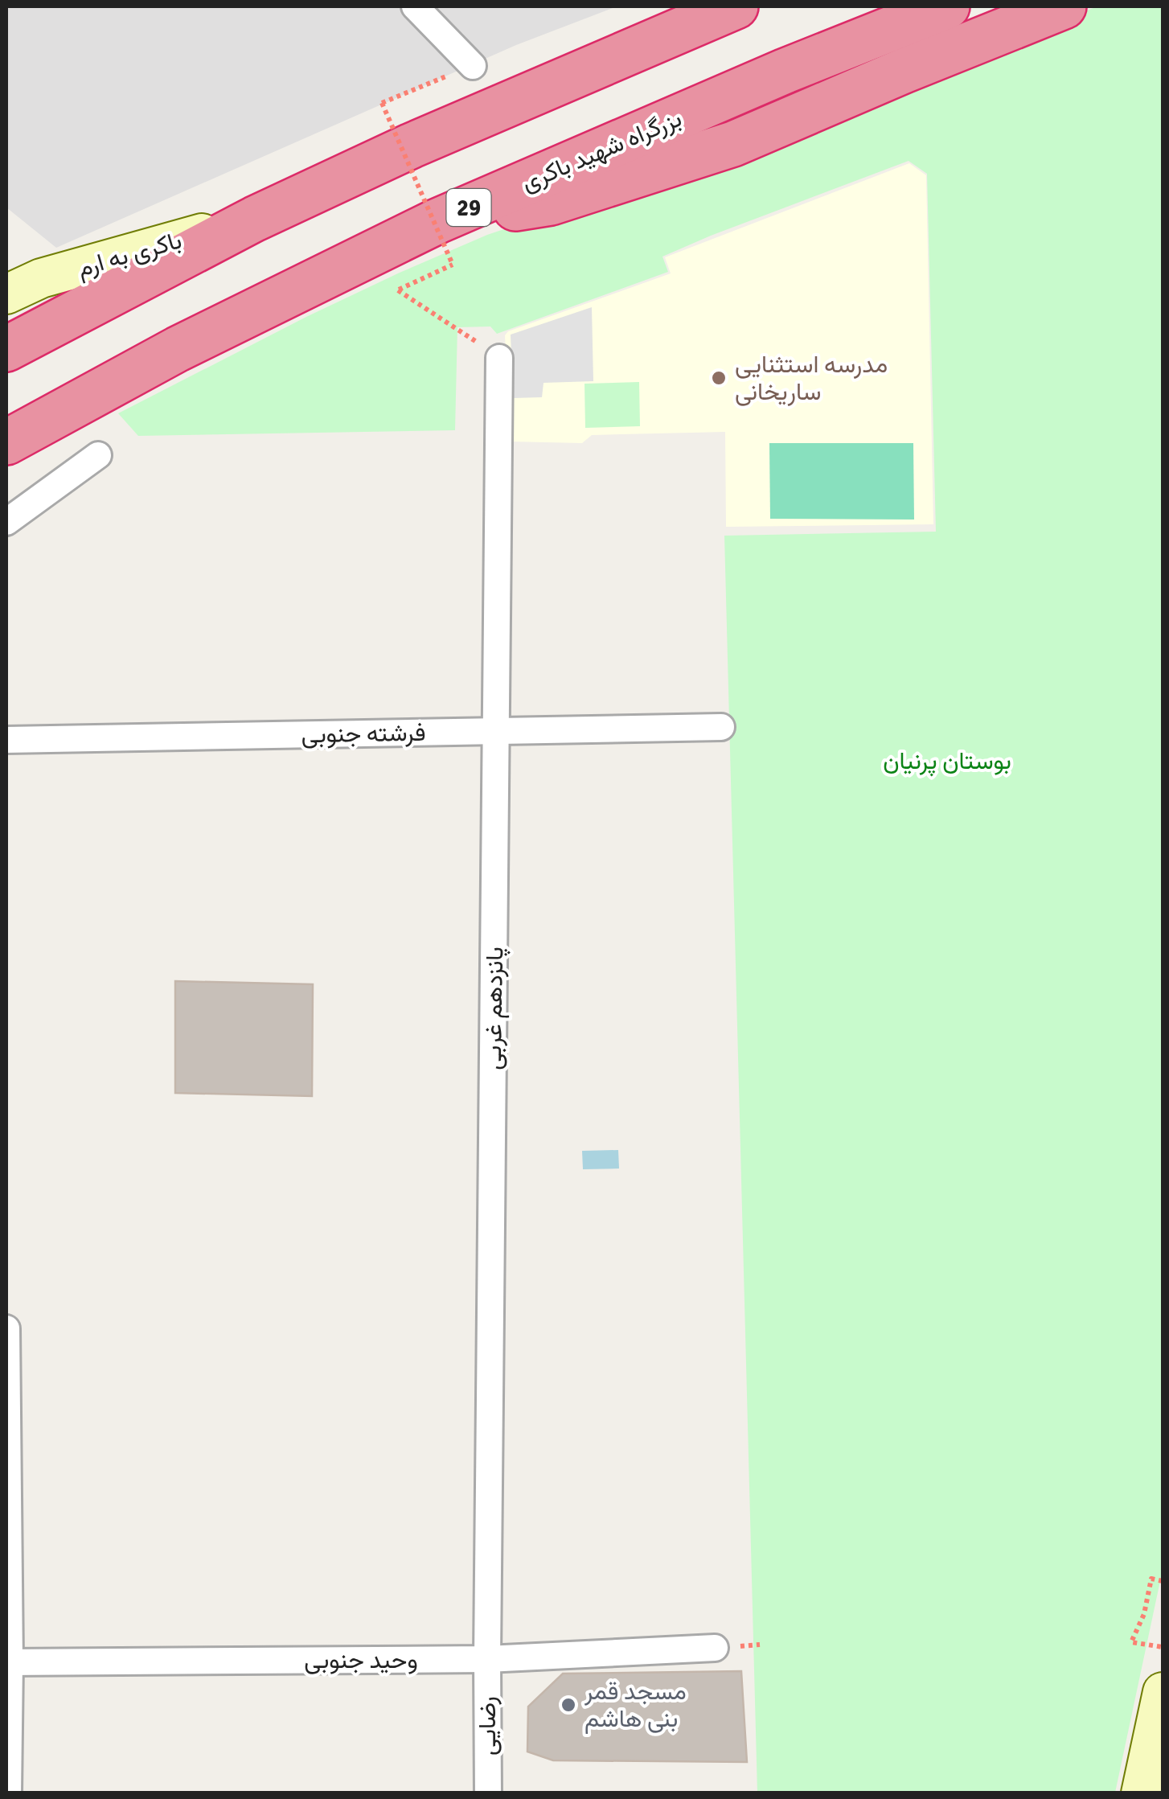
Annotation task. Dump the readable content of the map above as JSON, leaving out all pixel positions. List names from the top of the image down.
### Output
{
  "streets": {
    "highway": ["بزرگراه شهید باکری", "29"],
    "street": [
      "باکری به ارم",
      "فرشته جنوبی",
      "پانزدهم غربی",
      "وحید جنوبی",
      "رضایی"
    ]
  },
  "crossings": [
    ["فرشته جنوبی", "پانزدهم غربی"],
    ["پانزدهم غربی", "وحید جنوبی"],
    ["پانزدهم غربی", "رضایی"],
    ["وحید جنوبی", "رضایی"]
  ],
  "parks": ["بوستان پرنیان"],
  "places": ["مدرسه استثنایی ساریخانی", "مسجد قمر بنی هاشم"]
}
